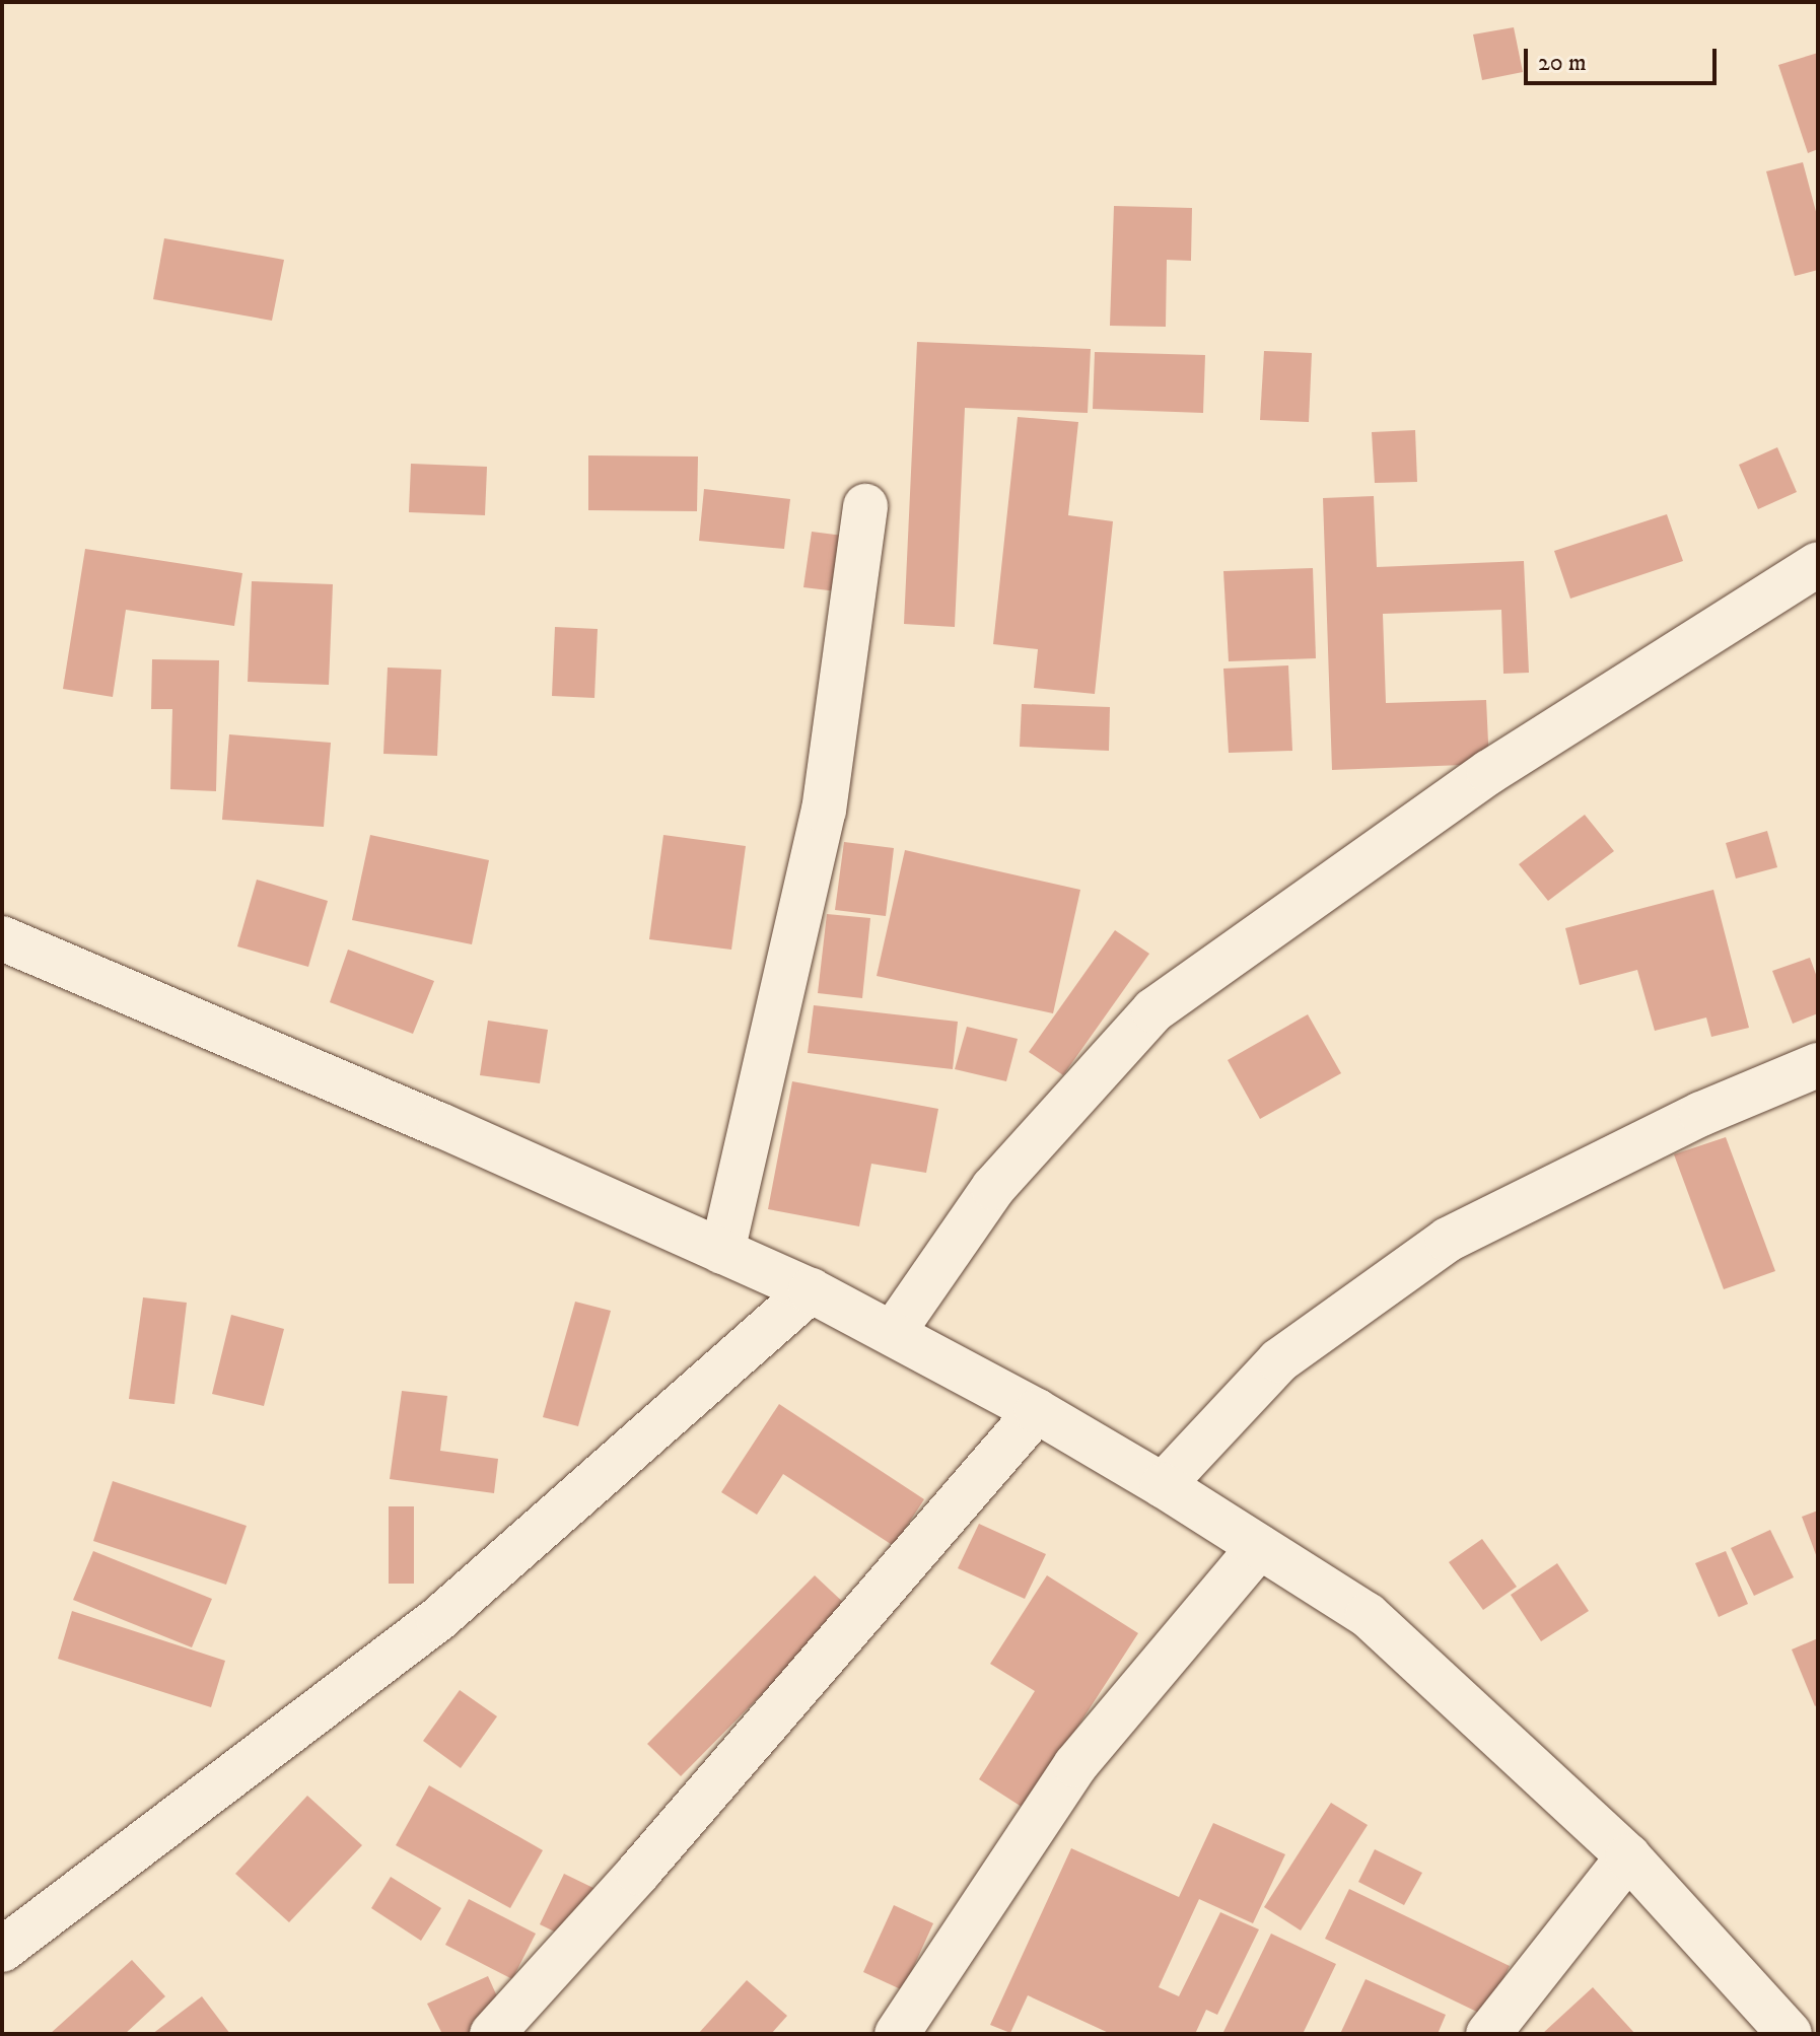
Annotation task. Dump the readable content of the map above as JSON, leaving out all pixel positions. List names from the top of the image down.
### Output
{
  "scale_bar": "20 m"
}
